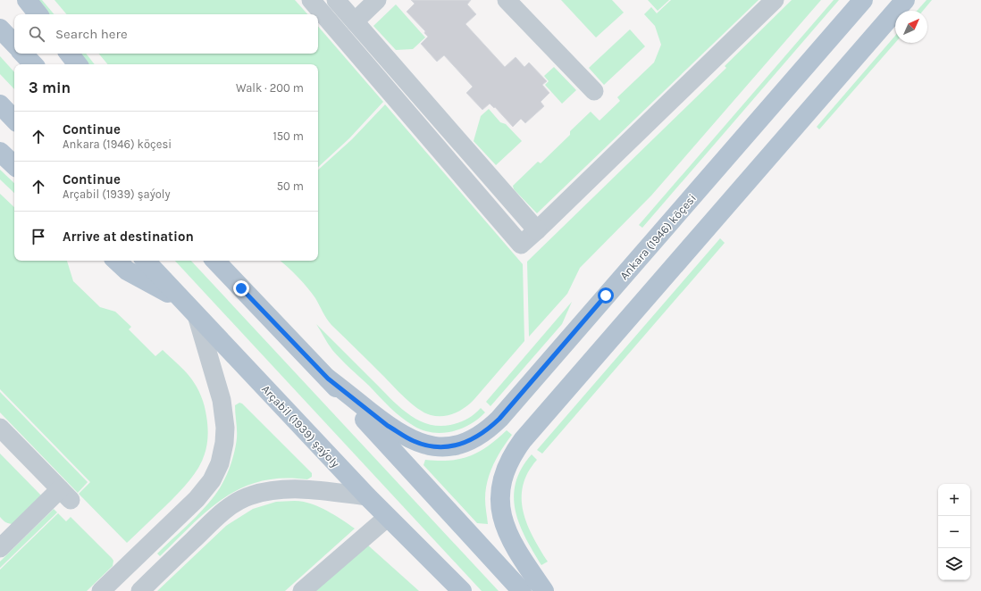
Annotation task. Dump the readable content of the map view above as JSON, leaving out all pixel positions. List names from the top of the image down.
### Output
{
  "streets": {
    "main road": ["Ankara (1946) köçesi", "Arçabil (1939) şaýoly"]
  },
  "north": "top right",
  "page": {
    "search": "Search here",
    "heading": ["3 min", "Walk · 200 m"],
    "list": [
      ["Continue", "Ankara (1946) köçesi", "150 m"],
      ["Continue", "Arçabil (1939) şaýoly", "50 m"],
      "Arrive at destination"
    ],
    "map_buttons": ["+", "−"]
  }
}
